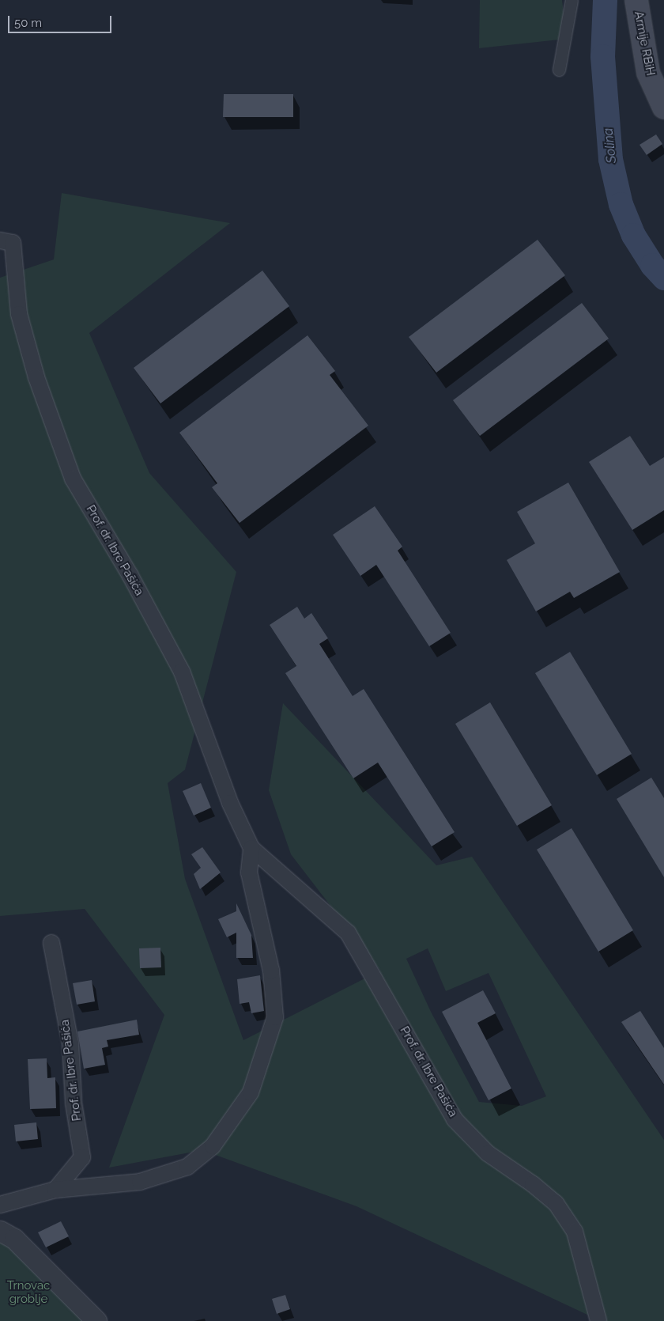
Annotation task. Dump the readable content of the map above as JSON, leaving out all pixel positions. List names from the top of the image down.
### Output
{
  "streets": {
    "main road": ["Armije RBiH"],
    "street": ["Prof. dr. Ibre Pašića"]
  },
  "water": ["Solina"],
  "parks": ["Trnovac groblje"],
  "scale_bar": "50 m"
}
